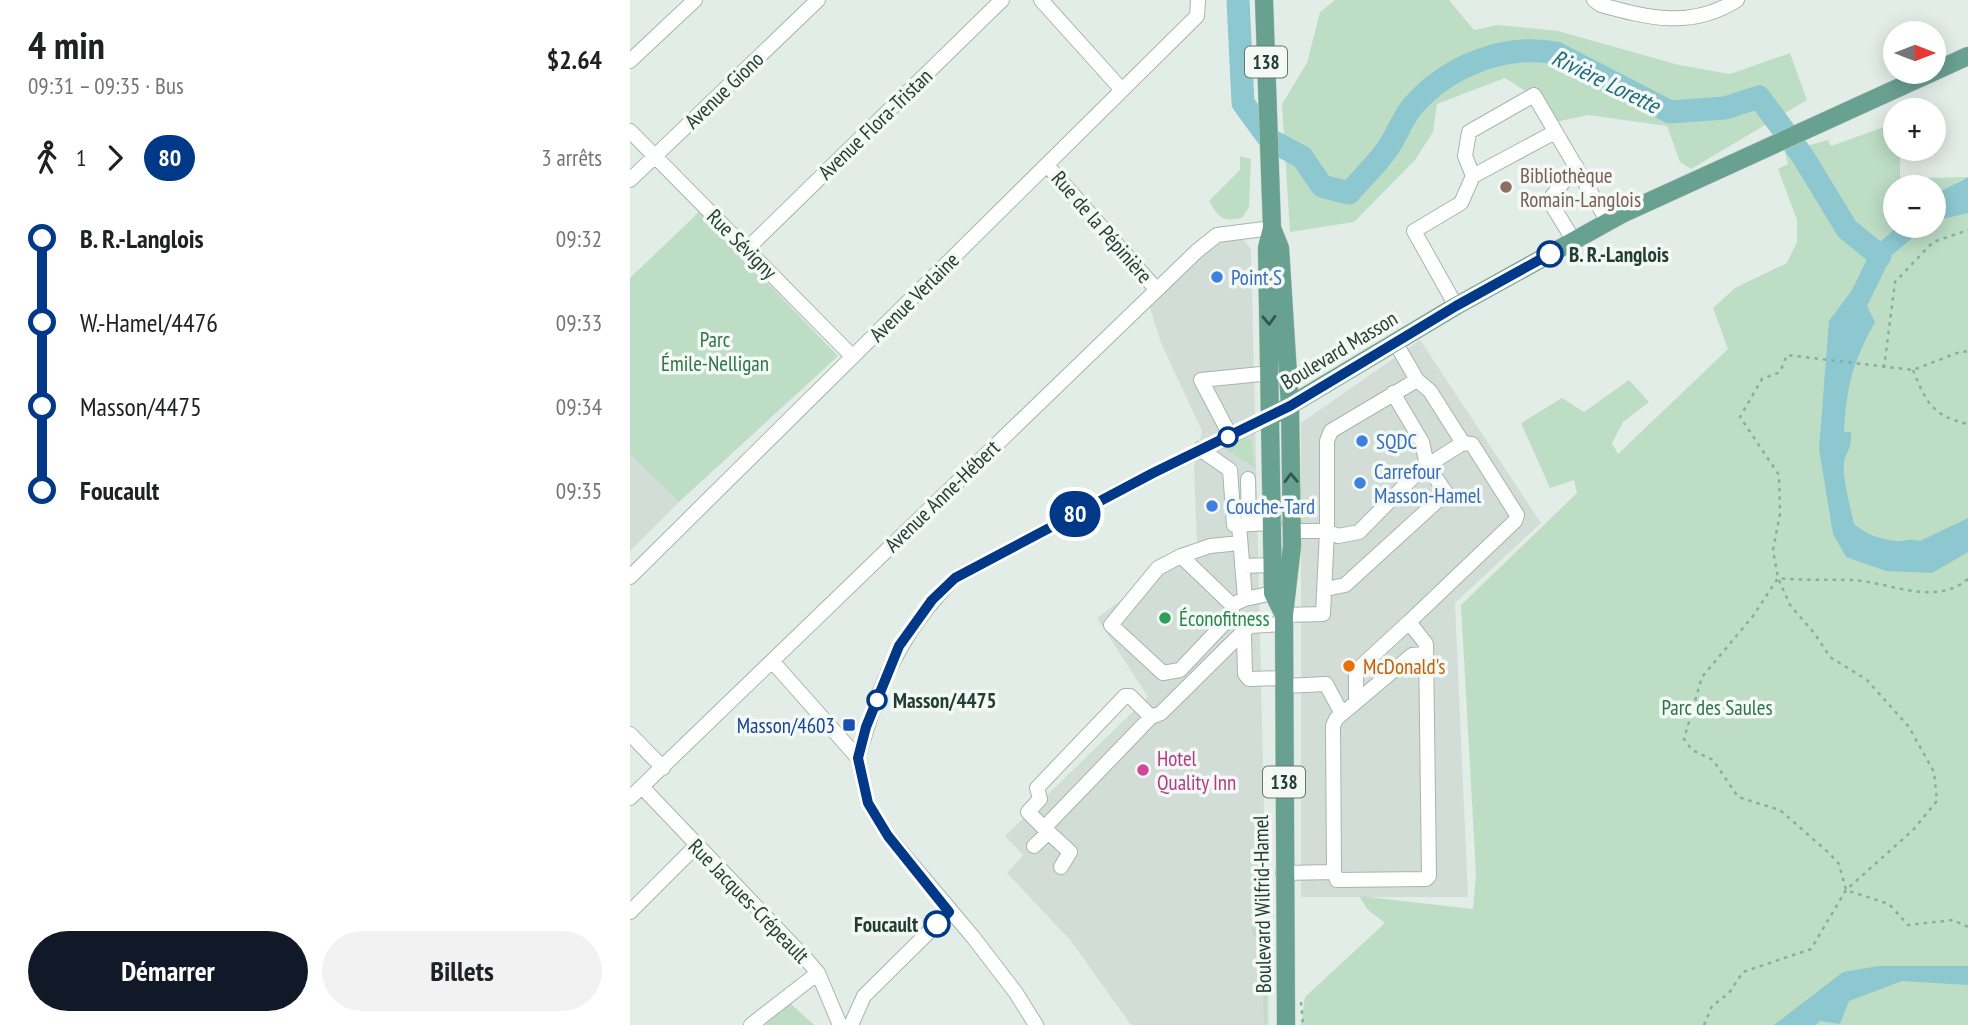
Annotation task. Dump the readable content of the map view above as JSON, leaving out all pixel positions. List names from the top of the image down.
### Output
{
  "streets": {
    "main road": ["138", "Boulevard Masson", "Boulevard Wilfrid-Hamel"],
    "street": [
      "Avenue Giono",
      "Avenue Flora-Tristan",
      "Rue de la Pépinière",
      "Rue Sévigny",
      "Avenue Verlaine",
      "Avenue Anne-Hébert",
      "Rue Jacques-Crépeault"
    ]
  },
  "crossings": [
    ["Avenue Giono", "Rue Sévigny"],
    ["Avenue Flora-Tristan", "Rue Sévigny"],
    ["Rue de la Pépinière", "Avenue Verlaine"],
    ["Rue de la Pépinière", "Avenue Anne-Hébert"],
    ["Rue Sévigny", "Avenue Verlaine"],
    ["Boulevard Masson", "Boulevard Wilfrid-Hamel"],
    ["Avenue Anne-Hébert", "Rue Jacques-Crépeault"],
    ["Avenue Anne-Hébert", "Boulevard Wilfrid-Hamel"]
  ],
  "water": ["Rivière Lorette"],
  "parks": ["Parc Émile-Nelligan", "Parc des Saules"],
  "places": {
    "other": [
      "Bibliothèque Romain-Langlois",
      "B. R.-Langlois",
      "Point S",
      "SQDC",
      "Carrefour Masson-Hamel",
      "Couche-Tard",
      "Éconofitness",
      "McDonald's",
      "Masson/4475",
      "Hotel Quality Inn",
      "Foucault"
    ],
    "transit": ["Masson/4603"]
  },
  "lines": ["bus line 80"],
  "north": "right",
  "page": {
    "heading": ["4 min", "09:31 – 09:35 · Bus", "$2.64"],
    "on_map": "80",
    "map_buttons": ["+", "−"],
    "legs": ["1", "80", "3 arrêts"],
    "list": [
      {
        "name": "B. R.-Langlois",
        "value": "09:32"
      },
      {
        "name": "W.-Hamel/4476",
        "value": "09:33"
      },
      {
        "name": "Masson/4475",
        "value": "09:34"
      },
      {
        "name": "Foucault",
        "value": "09:35"
      }
    ],
    "buttons": ["Démarrer", "Billets"]
  }
}
